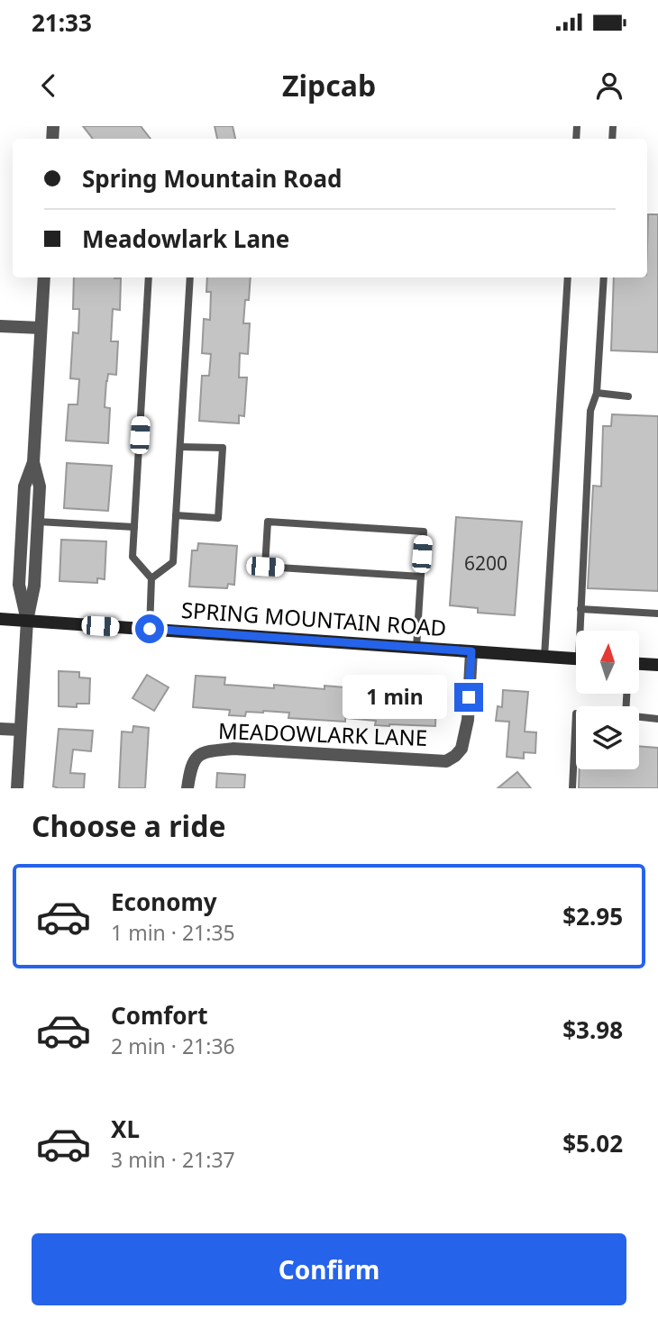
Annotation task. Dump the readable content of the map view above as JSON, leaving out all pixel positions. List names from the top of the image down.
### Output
{
  "streets": {
    "main road": ["SPRING MOUNTAIN ROAD"],
    "street": ["MEADOWLARK LANE"]
  },
  "crossings": [
    ["SPRING MOUNTAIN ROAD", "MEADOWLARK LANE"]
  ],
  "house_numbers": ["6200"],
  "north": "top",
  "page": {
    "status": "21:33",
    "header": "Zipcab",
    "banner": ["Spring Mountain Road", "Meadowlark Lane"],
    "bubble": "1 min",
    "heading": "Choose a ride",
    "list": [
      {
        "name": "Economy",
        "note": "1 min · 21:35",
        "value": "$2.95"
      },
      {
        "name": "Comfort",
        "note": "2 min · 21:36",
        "value": "$3.98"
      },
      {
        "name": "XL",
        "note": "3 min · 21:37",
        "value": "$5.02"
      }
    ],
    "buttons": "Confirm"
  }
}
